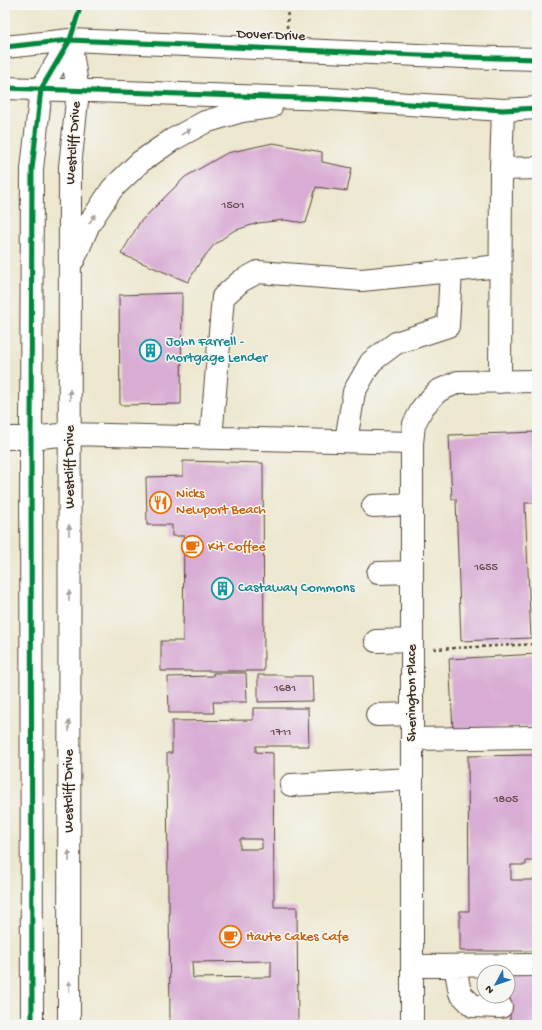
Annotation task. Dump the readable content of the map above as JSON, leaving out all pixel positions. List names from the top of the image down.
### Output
{
  "streets": {
    "street": ["Dover Drive", "Westcliff Drive", "Sherington Place"]
  },
  "crossings": [
    ["Dover Drive", "Westcliff Drive"]
  ],
  "places": {
    "building": ["John Farrell - Mortgage Lender", "Castaway Commons"],
    "restaurant": ["Nicks Newport Beach"],
    "cafe": ["Kit Coffee", "Haute Cakes Cafe"]
  },
  "house_numbers": [
    "1501",
    "1655",
    "1681",
    "1711",
    "1805"
  ],
  "north": "bottom left"
}
